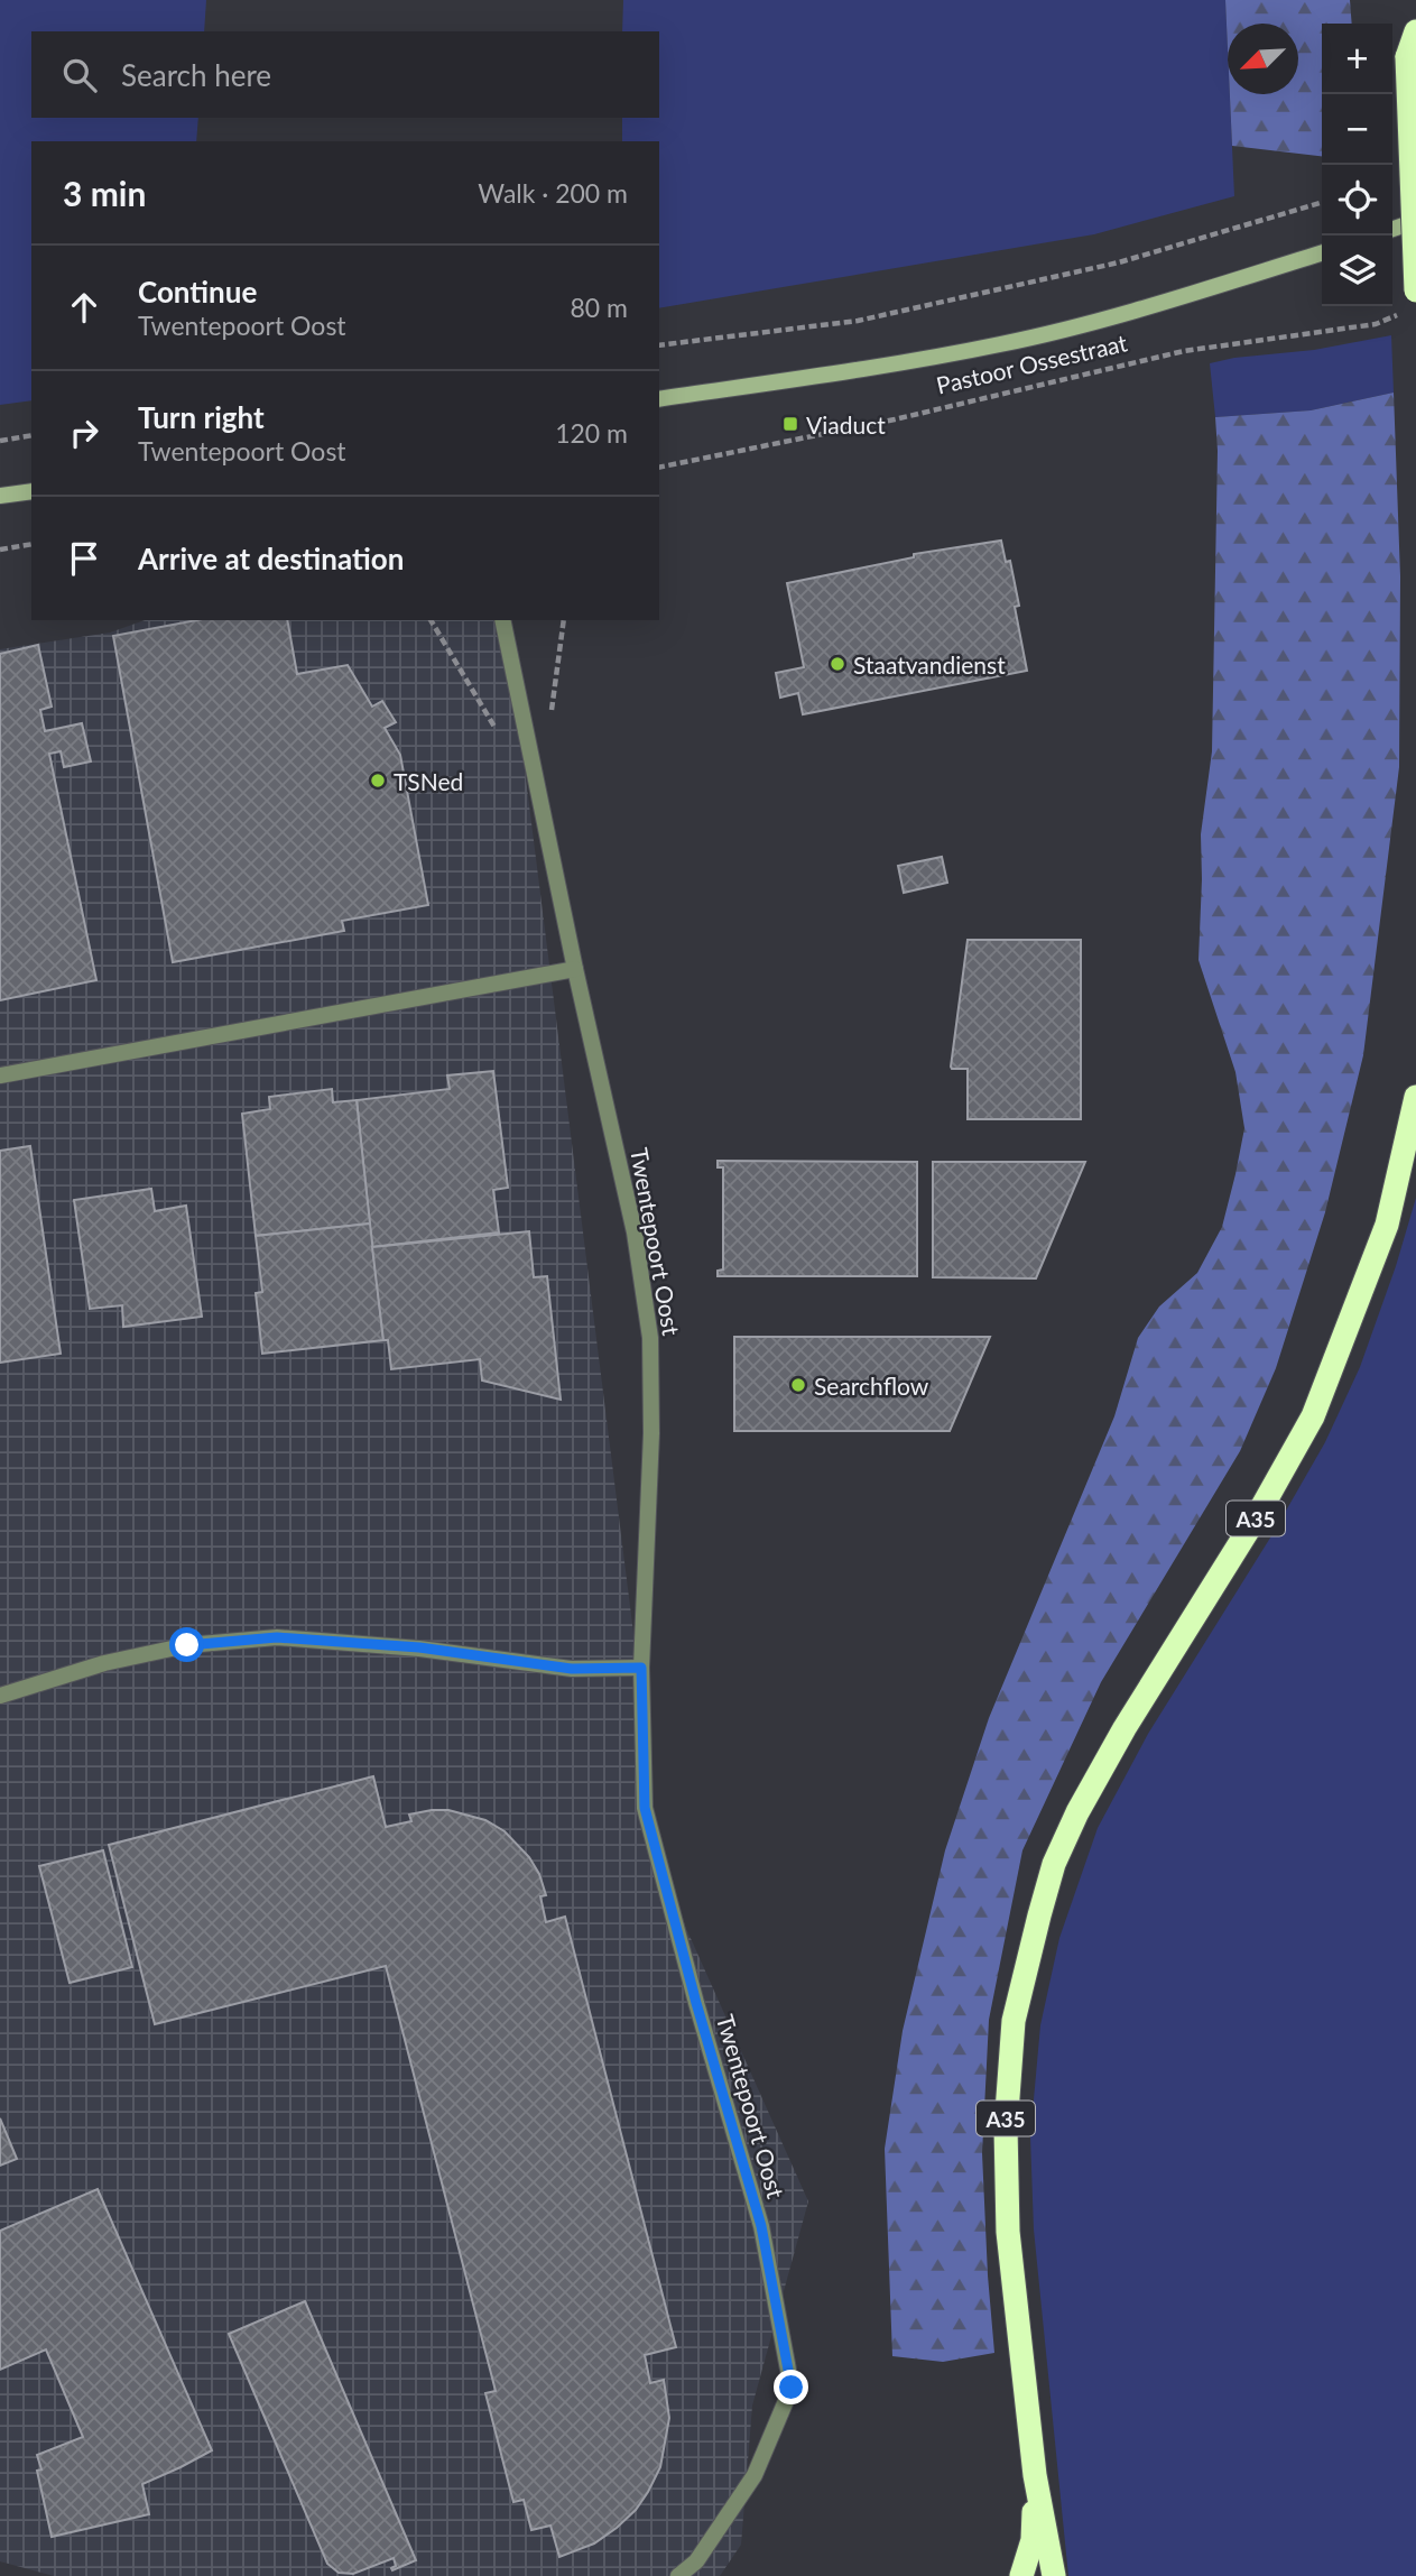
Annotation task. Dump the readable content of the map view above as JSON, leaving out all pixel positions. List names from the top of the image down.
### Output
{
  "streets": {
    "highway": ["A35"],
    "main road": ["Pastoor Ossestraat"],
    "street": ["Twentepoort Oost"]
  },
  "places": {
    "transit": ["Viaduct"],
    "other": ["Staatvandienst", "TSNed", "Searchflow"]
  },
  "north": "bottom left",
  "page": {
    "map_buttons": ["+", "−"],
    "search": "Search here",
    "heading": ["3 min", "Walk · 200 m"],
    "list": [
      ["Continue", "Twentepoort Oost", "80 m"],
      ["Turn right", "Twentepoort Oost", "120 m"],
      "Arrive at destination"
    ]
  }
}
